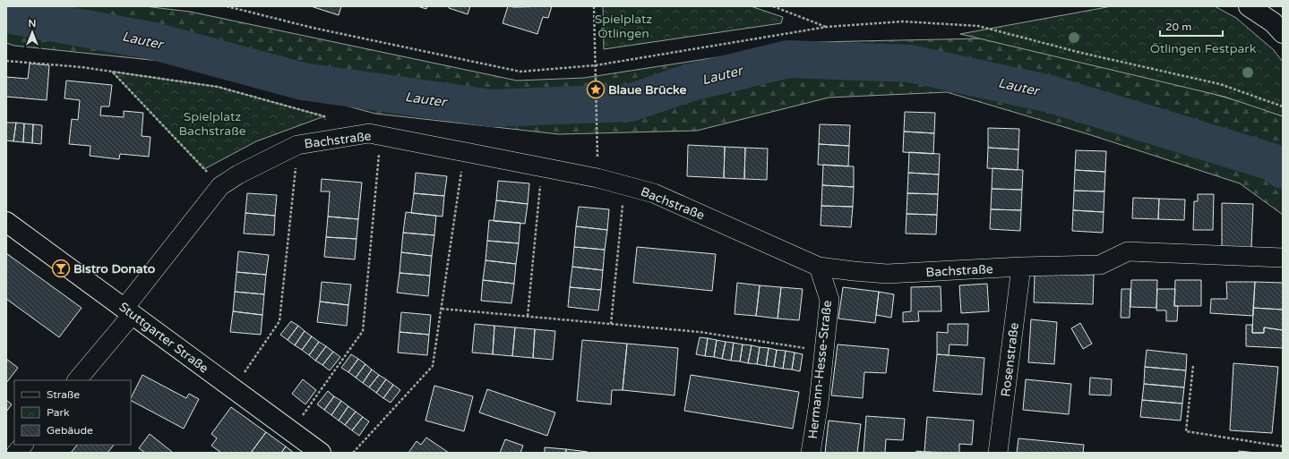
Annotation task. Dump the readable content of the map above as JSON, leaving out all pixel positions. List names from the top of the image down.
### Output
{
  "streets": {
    "main road": ["Stuttgarter Straße"],
    "street": ["Bachstraße", "Rosenstraße", "Hermann-Hesse-Straße"]
  },
  "crossings": [
    ["Bachstraße", "Stuttgarter Straße"],
    ["Bachstraße", "Rosenstraße"],
    ["Bachstraße", "Hermann-Hesse-Straße"]
  ],
  "water": ["Lauter"],
  "parks": ["Spielplatz Ötlingen", "Ötlingen Festpark", "Spielplatz Bachstraße"],
  "places": {
    "place": ["Blaue Brücke"],
    "bar": ["Bistro Donato"]
  },
  "legend": ["Straße", "Park", "Gebäude"],
  "scale_bar": "20 m",
  "north": "top"
}
